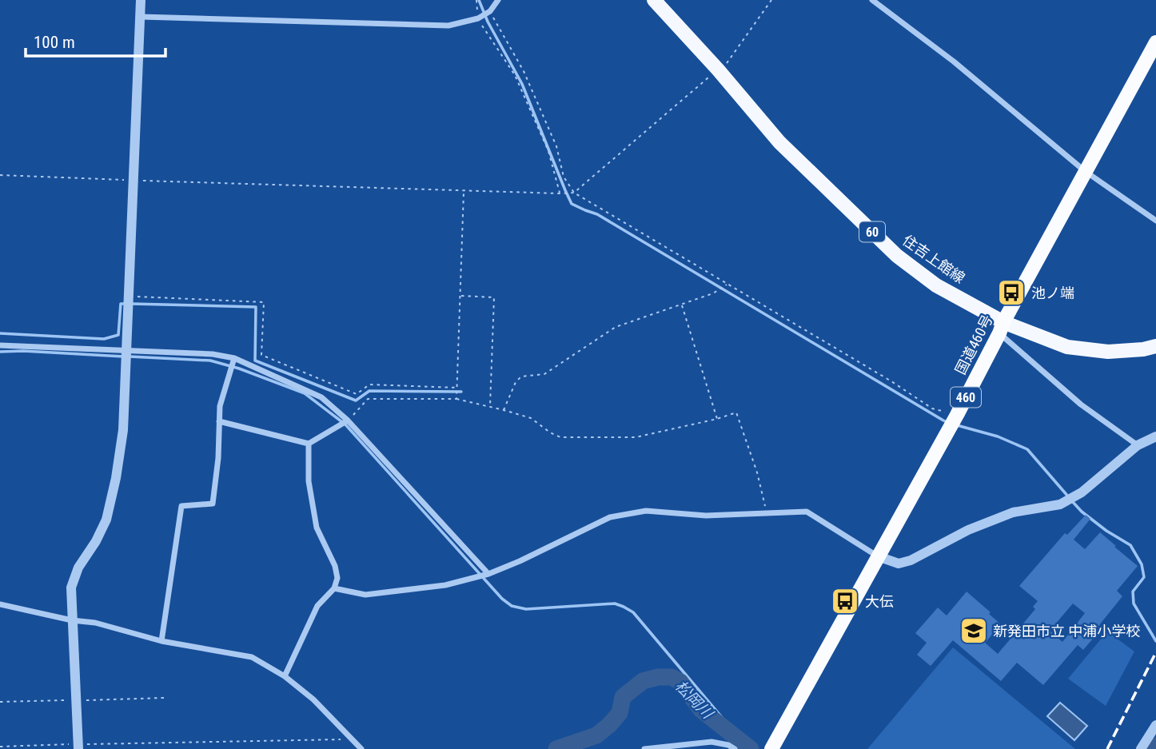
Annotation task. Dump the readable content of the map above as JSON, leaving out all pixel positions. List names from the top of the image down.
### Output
{
  "streets": {
    "highway": ["国道460号", "460"],
    "main road": ["60", "住吉上館線"]
  },
  "crossings": [
    ["住吉上館線", "国道460号"]
  ],
  "water": ["松岡川"],
  "places": {
    "bus stop": ["池ノ端", "大伝"],
    "school or university": ["新発田市立 中浦小学校"]
  },
  "scale_bar": "100 m"
}
